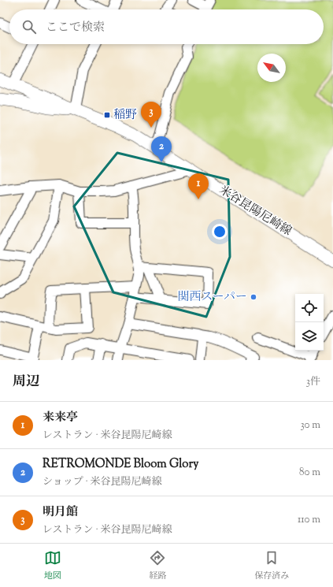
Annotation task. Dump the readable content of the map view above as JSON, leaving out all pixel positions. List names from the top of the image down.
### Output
{
  "streets": {
    "main road": ["米谷昆陽尼崎線"]
  },
  "places": {
    "transit": ["稲野"],
    "other": ["関西スーパー"]
  },
  "north": "top left",
  "page": {
    "search": "ここで検索",
    "pins": ["3", "2", "1"],
    "heading": ["周辺", "3件"],
    "list": [
      {
        "mark": "1",
        "name": "来来亭",
        "note": "レストラン · 米谷昆陽尼崎線",
        "value": "30 m"
      },
      {
        "mark": "2",
        "name": "RETROMONDE Bloom Glory",
        "note": "ショップ · 米谷昆陽尼崎線",
        "value": "80 m"
      },
      {
        "mark": "3",
        "name": "明月館",
        "note": "レストラン · 米谷昆陽尼崎線",
        "value": "110 m"
      }
    ],
    "nav": ["地図", "経路", "保存済み"]
  }
}
